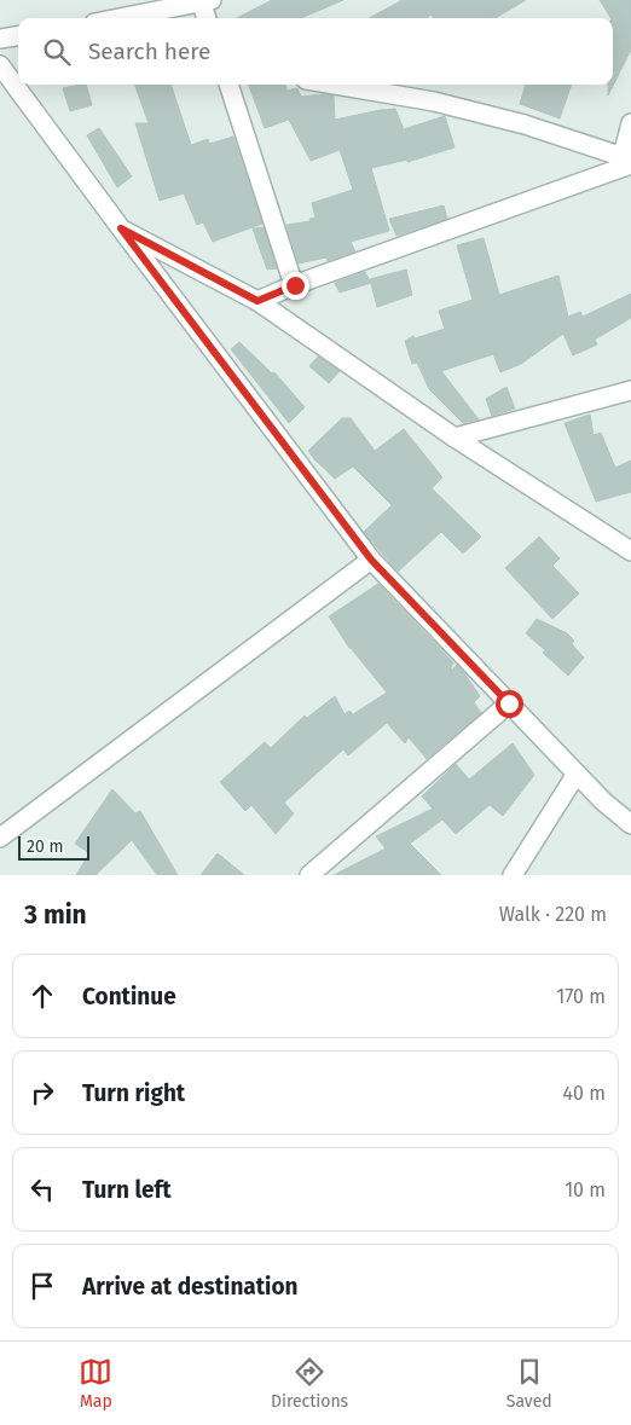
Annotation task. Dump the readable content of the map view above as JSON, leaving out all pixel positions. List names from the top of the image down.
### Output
{
  "scale_bar": "20 m",
  "page": {
    "search": "Search here",
    "scale": "20 m",
    "heading": ["3 min", "Walk · 220 m"],
    "list": [
      ["Continue", "170 m"],
      ["Turn right", "40 m"],
      ["Turn left", "10 m"],
      "Arrive at destination"
    ],
    "nav": ["Map", "Directions", "Saved"]
  }
}
